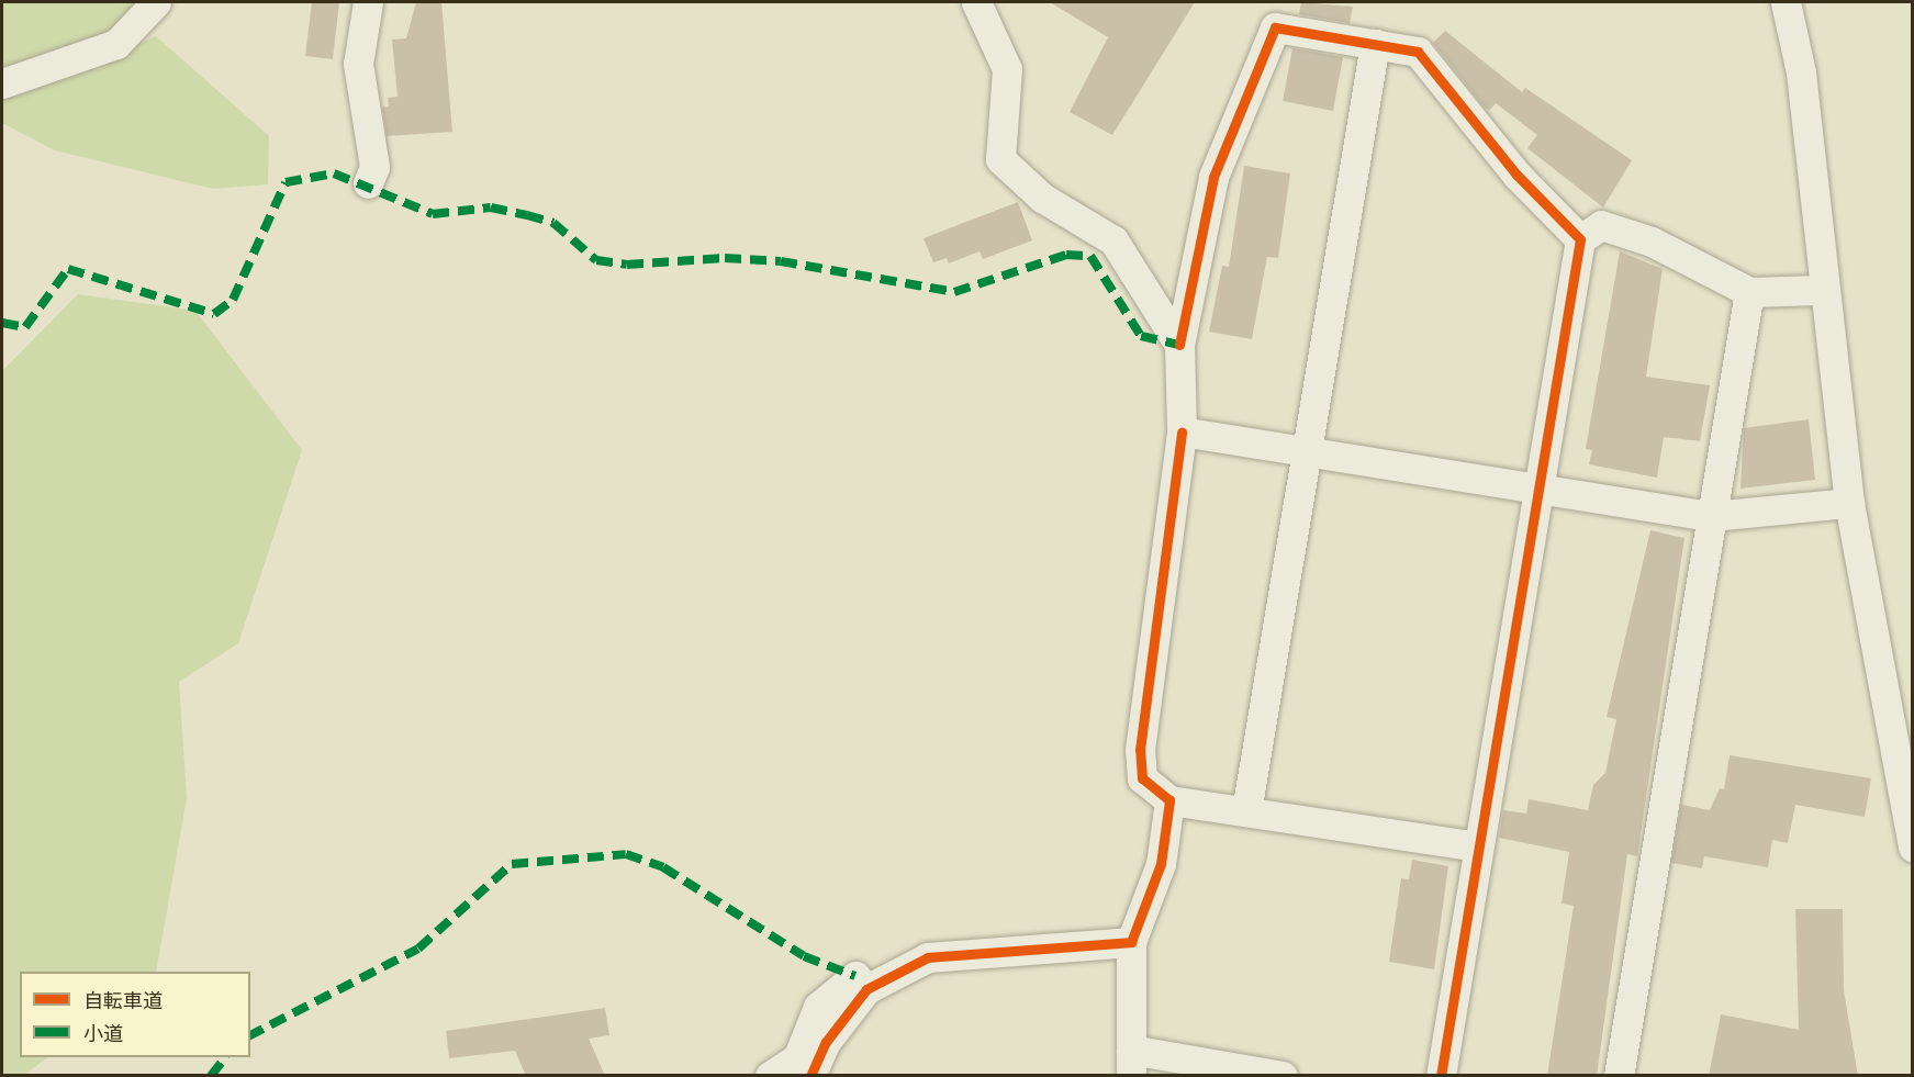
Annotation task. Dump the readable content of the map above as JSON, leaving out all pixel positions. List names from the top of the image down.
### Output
{
  "legend": ["自転車道", "小道"]
}
